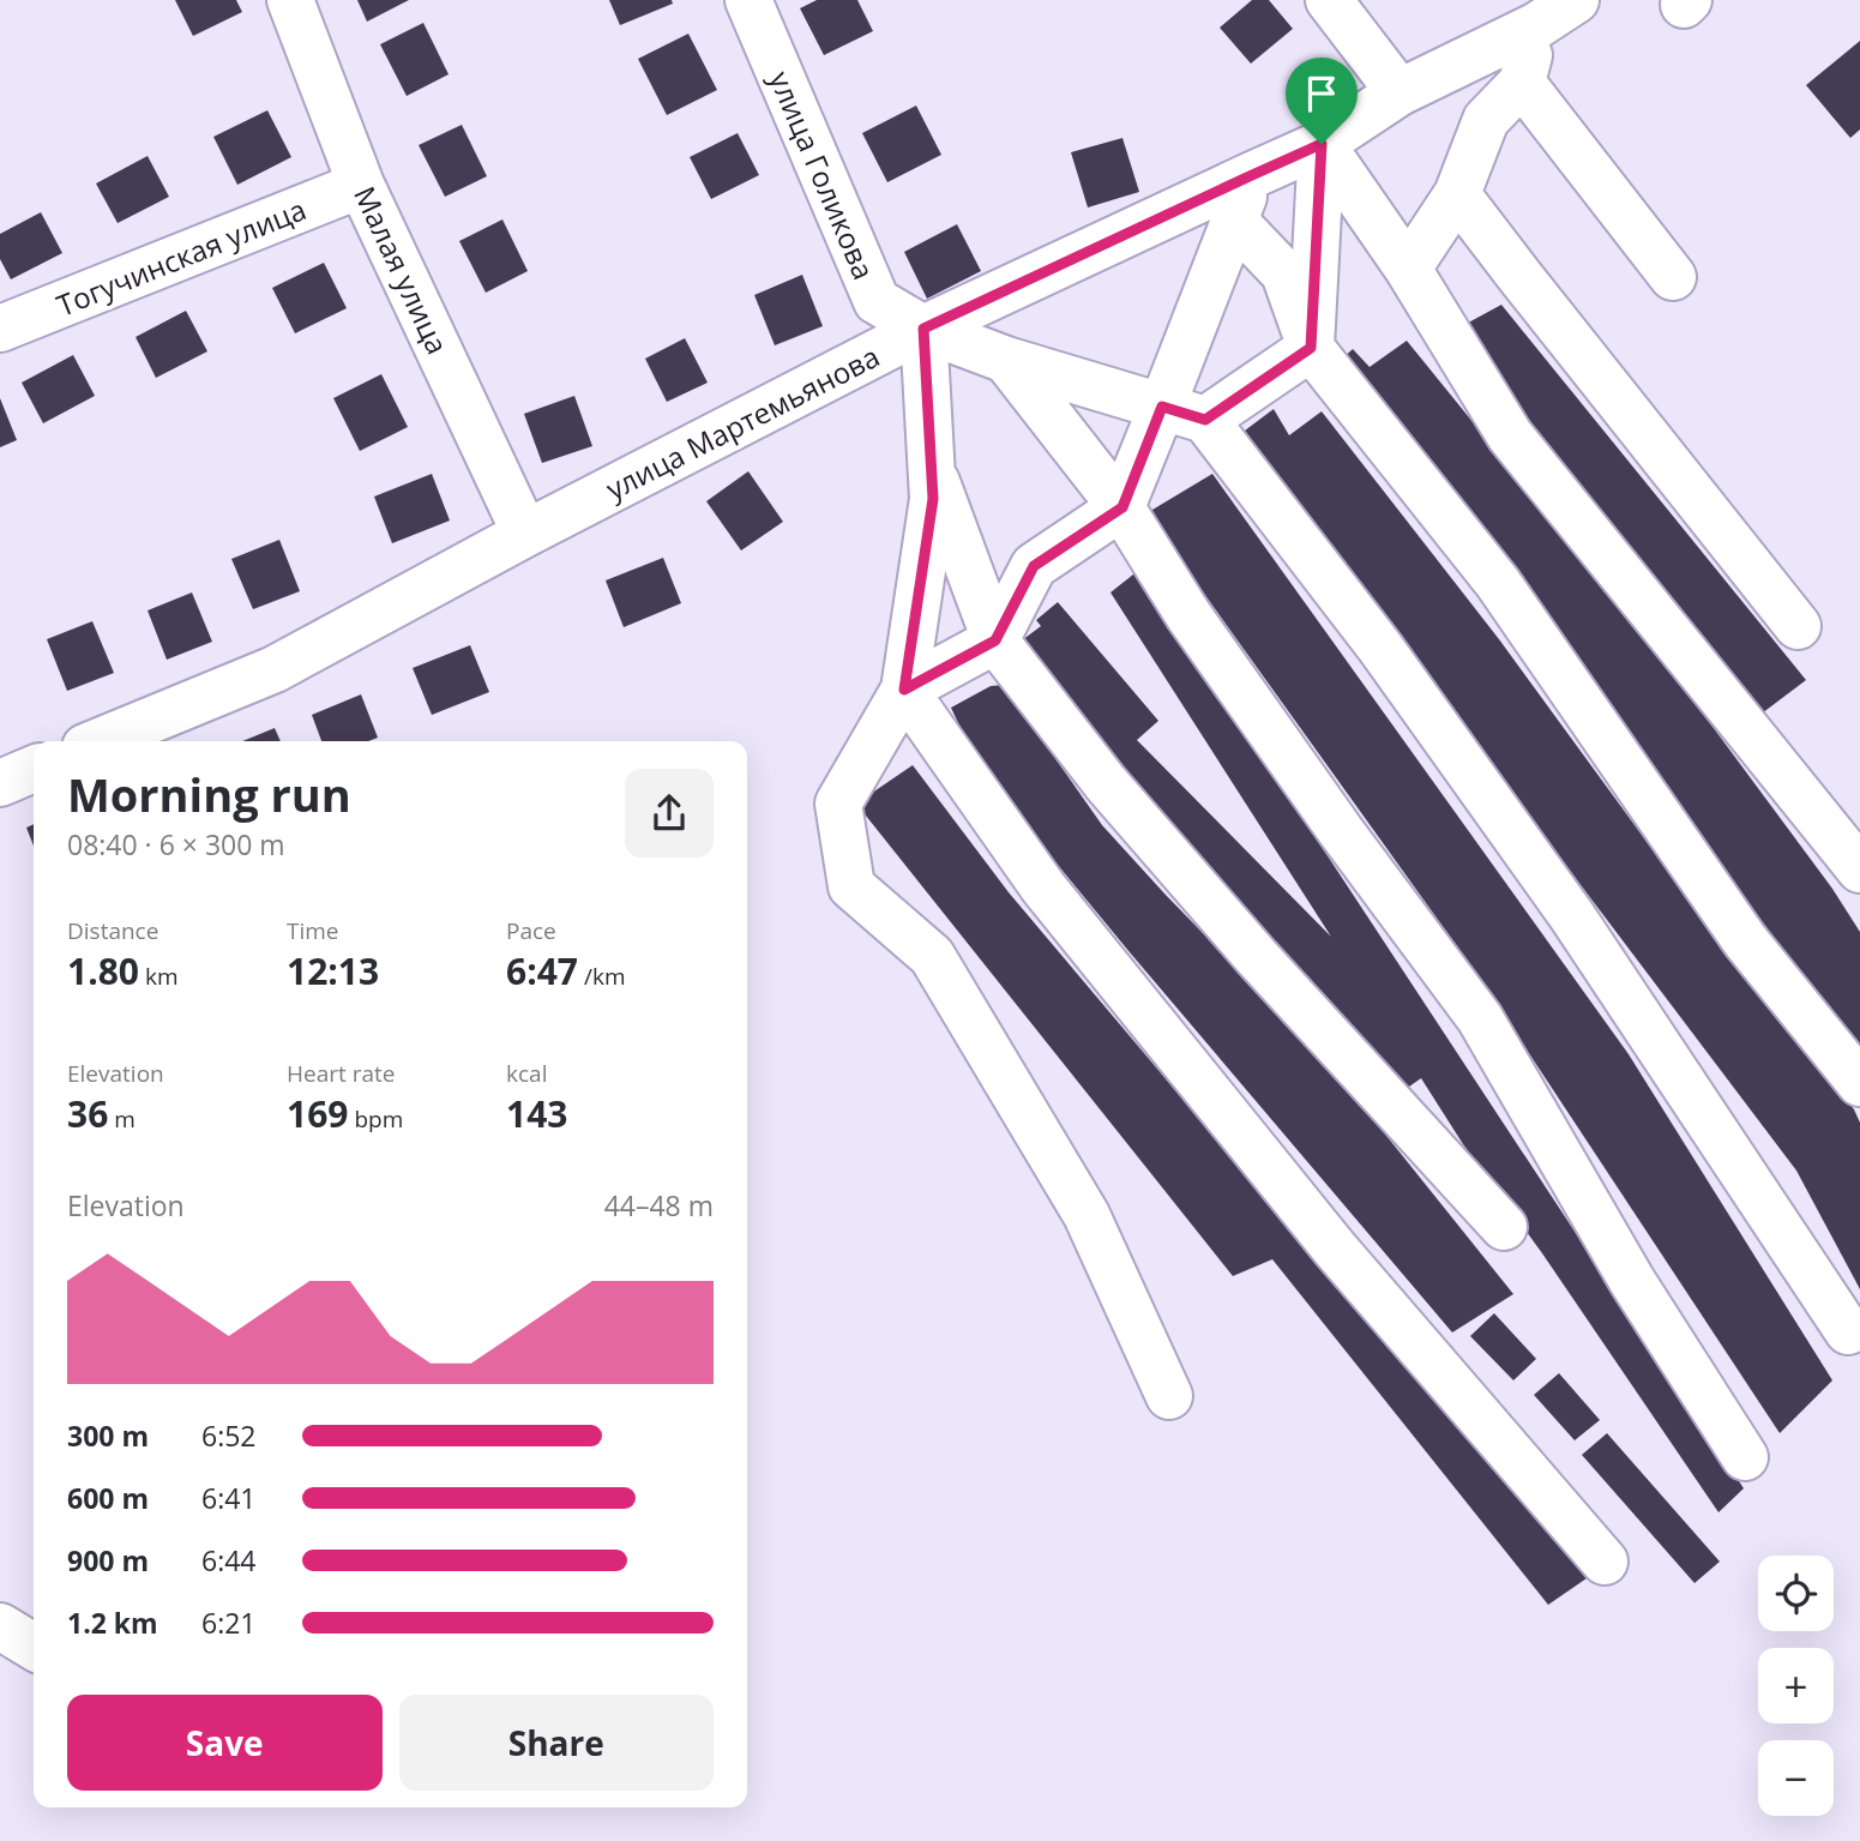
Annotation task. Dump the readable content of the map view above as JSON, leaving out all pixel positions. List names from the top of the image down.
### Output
{
  "streets": {
    "street": [
      "улица Голикова",
      "Тогучинская улица",
      "Малая улица",
      "улица Мартемьянова"
    ]
  },
  "crossings": [
    ["улица Голикова", "улица Мартемьянова"],
    ["Тогучинская улица", "Малая улица"],
    ["Малая улица", "улица Мартемьянова"]
  ],
  "page": {
    "heading": ["Morning run", "08:40 · 6 × 300 m"],
    "stats": [
      ["Distance", "1.80 km"],
      ["Time", "12:13"],
      ["Pace", "6:47 /km"],
      ["Elevation", "36 m"],
      ["Heart rate", "169 bpm"],
      ["kcal", "143"]
    ],
    "chart": ["Elevation", "44–48 m"],
    "list": [
      {
        "name": "300 m",
        "note": "6:52"
      },
      {
        "name": "600 m",
        "note": "6:41"
      },
      {
        "name": "900 m",
        "note": "6:44"
      },
      {
        "name": "1.2 km",
        "note": "6:21"
      }
    ],
    "map_buttons": ["+", "−"],
    "buttons": ["Save", "Share"]
  }
}
